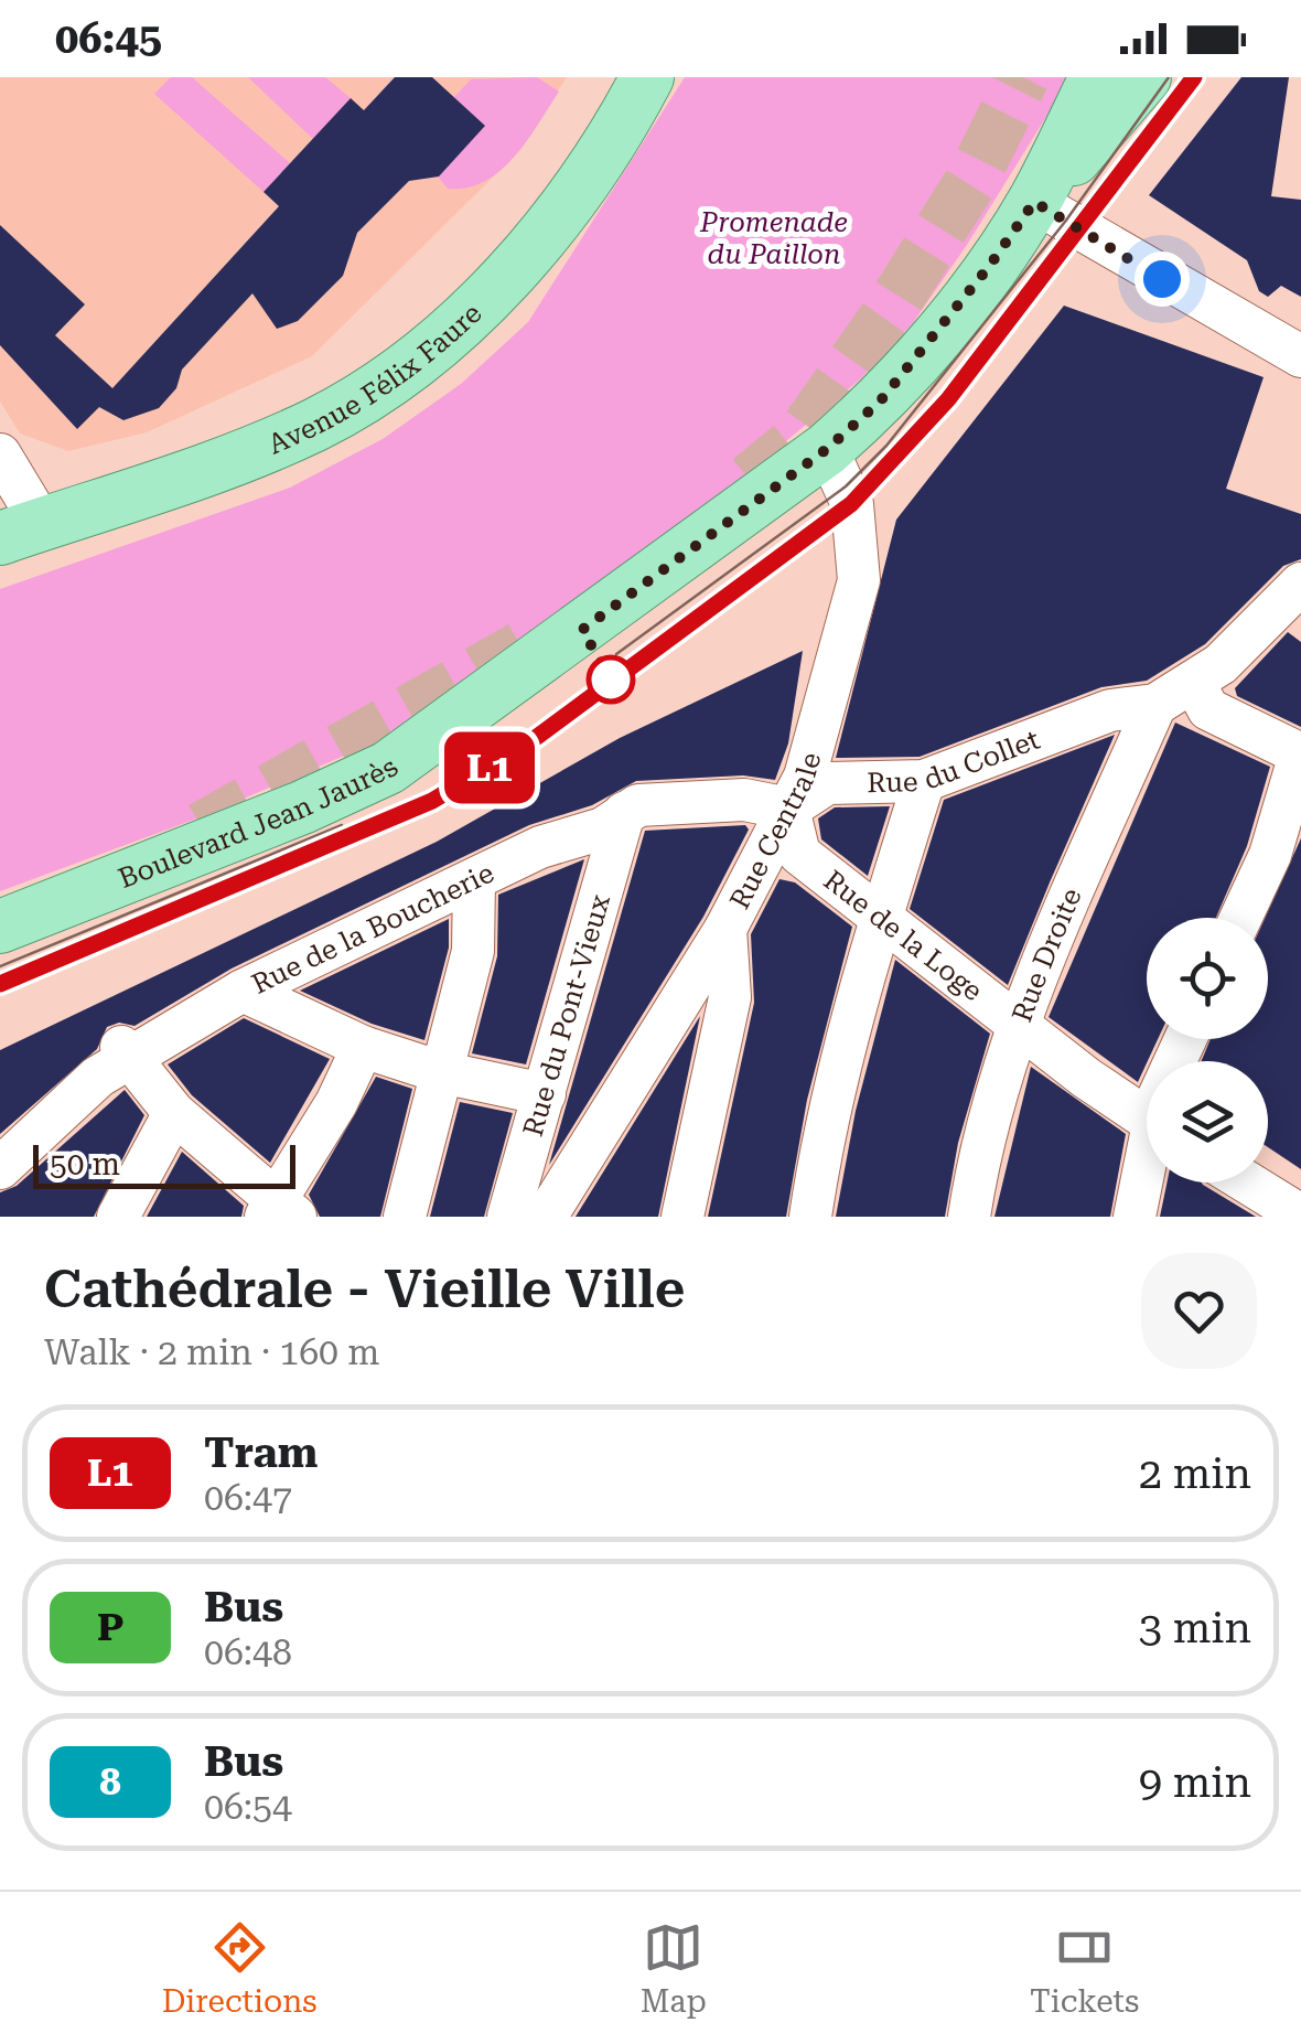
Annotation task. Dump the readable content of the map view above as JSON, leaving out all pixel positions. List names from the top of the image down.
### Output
{
  "streets": {
    "main road": ["Avenue Félix Faure", "Boulevard Jean Jaurès"],
    "street": [
      "Rue du Collet",
      "Rue Centrale",
      "Rue de la Boucherie",
      "Rue de la Loge",
      "Rue Droite",
      "Rue du Pont-Vieux"
    ]
  },
  "crossings": [
    ["Rue du Collet", "Rue Centrale"],
    ["Rue du Collet", "Rue de la Loge"],
    ["Rue du Collet", "Rue Droite"],
    ["Boulevard Jean Jaurès", "Rue Centrale"],
    ["Rue Centrale", "Rue de la Loge"],
    ["Rue de la Boucherie", "Rue du Pont-Vieux"],
    ["Rue de la Loge", "Rue Droite"]
  ],
  "parks": ["Promenade du Paillon"],
  "lines": ["tram line L1"],
  "scale_bar": "50 m",
  "page": {
    "status": "06:45",
    "on_map": "L1",
    "scale": "50 m",
    "heading": ["Cathédrale - Vieille Ville", "Walk · 2 min · 160 m"],
    "list": [
      {
        "mark": "L1",
        "name": "Tram",
        "note": "06:47",
        "value": "2 min"
      },
      {
        "mark": "P",
        "name": "Bus",
        "note": "06:48",
        "value": "3 min"
      },
      {
        "mark": "8",
        "name": "Bus",
        "note": "06:54",
        "value": "9 min"
      }
    ],
    "tabs": ["Directions", "Map", "Tickets"]
  }
}
